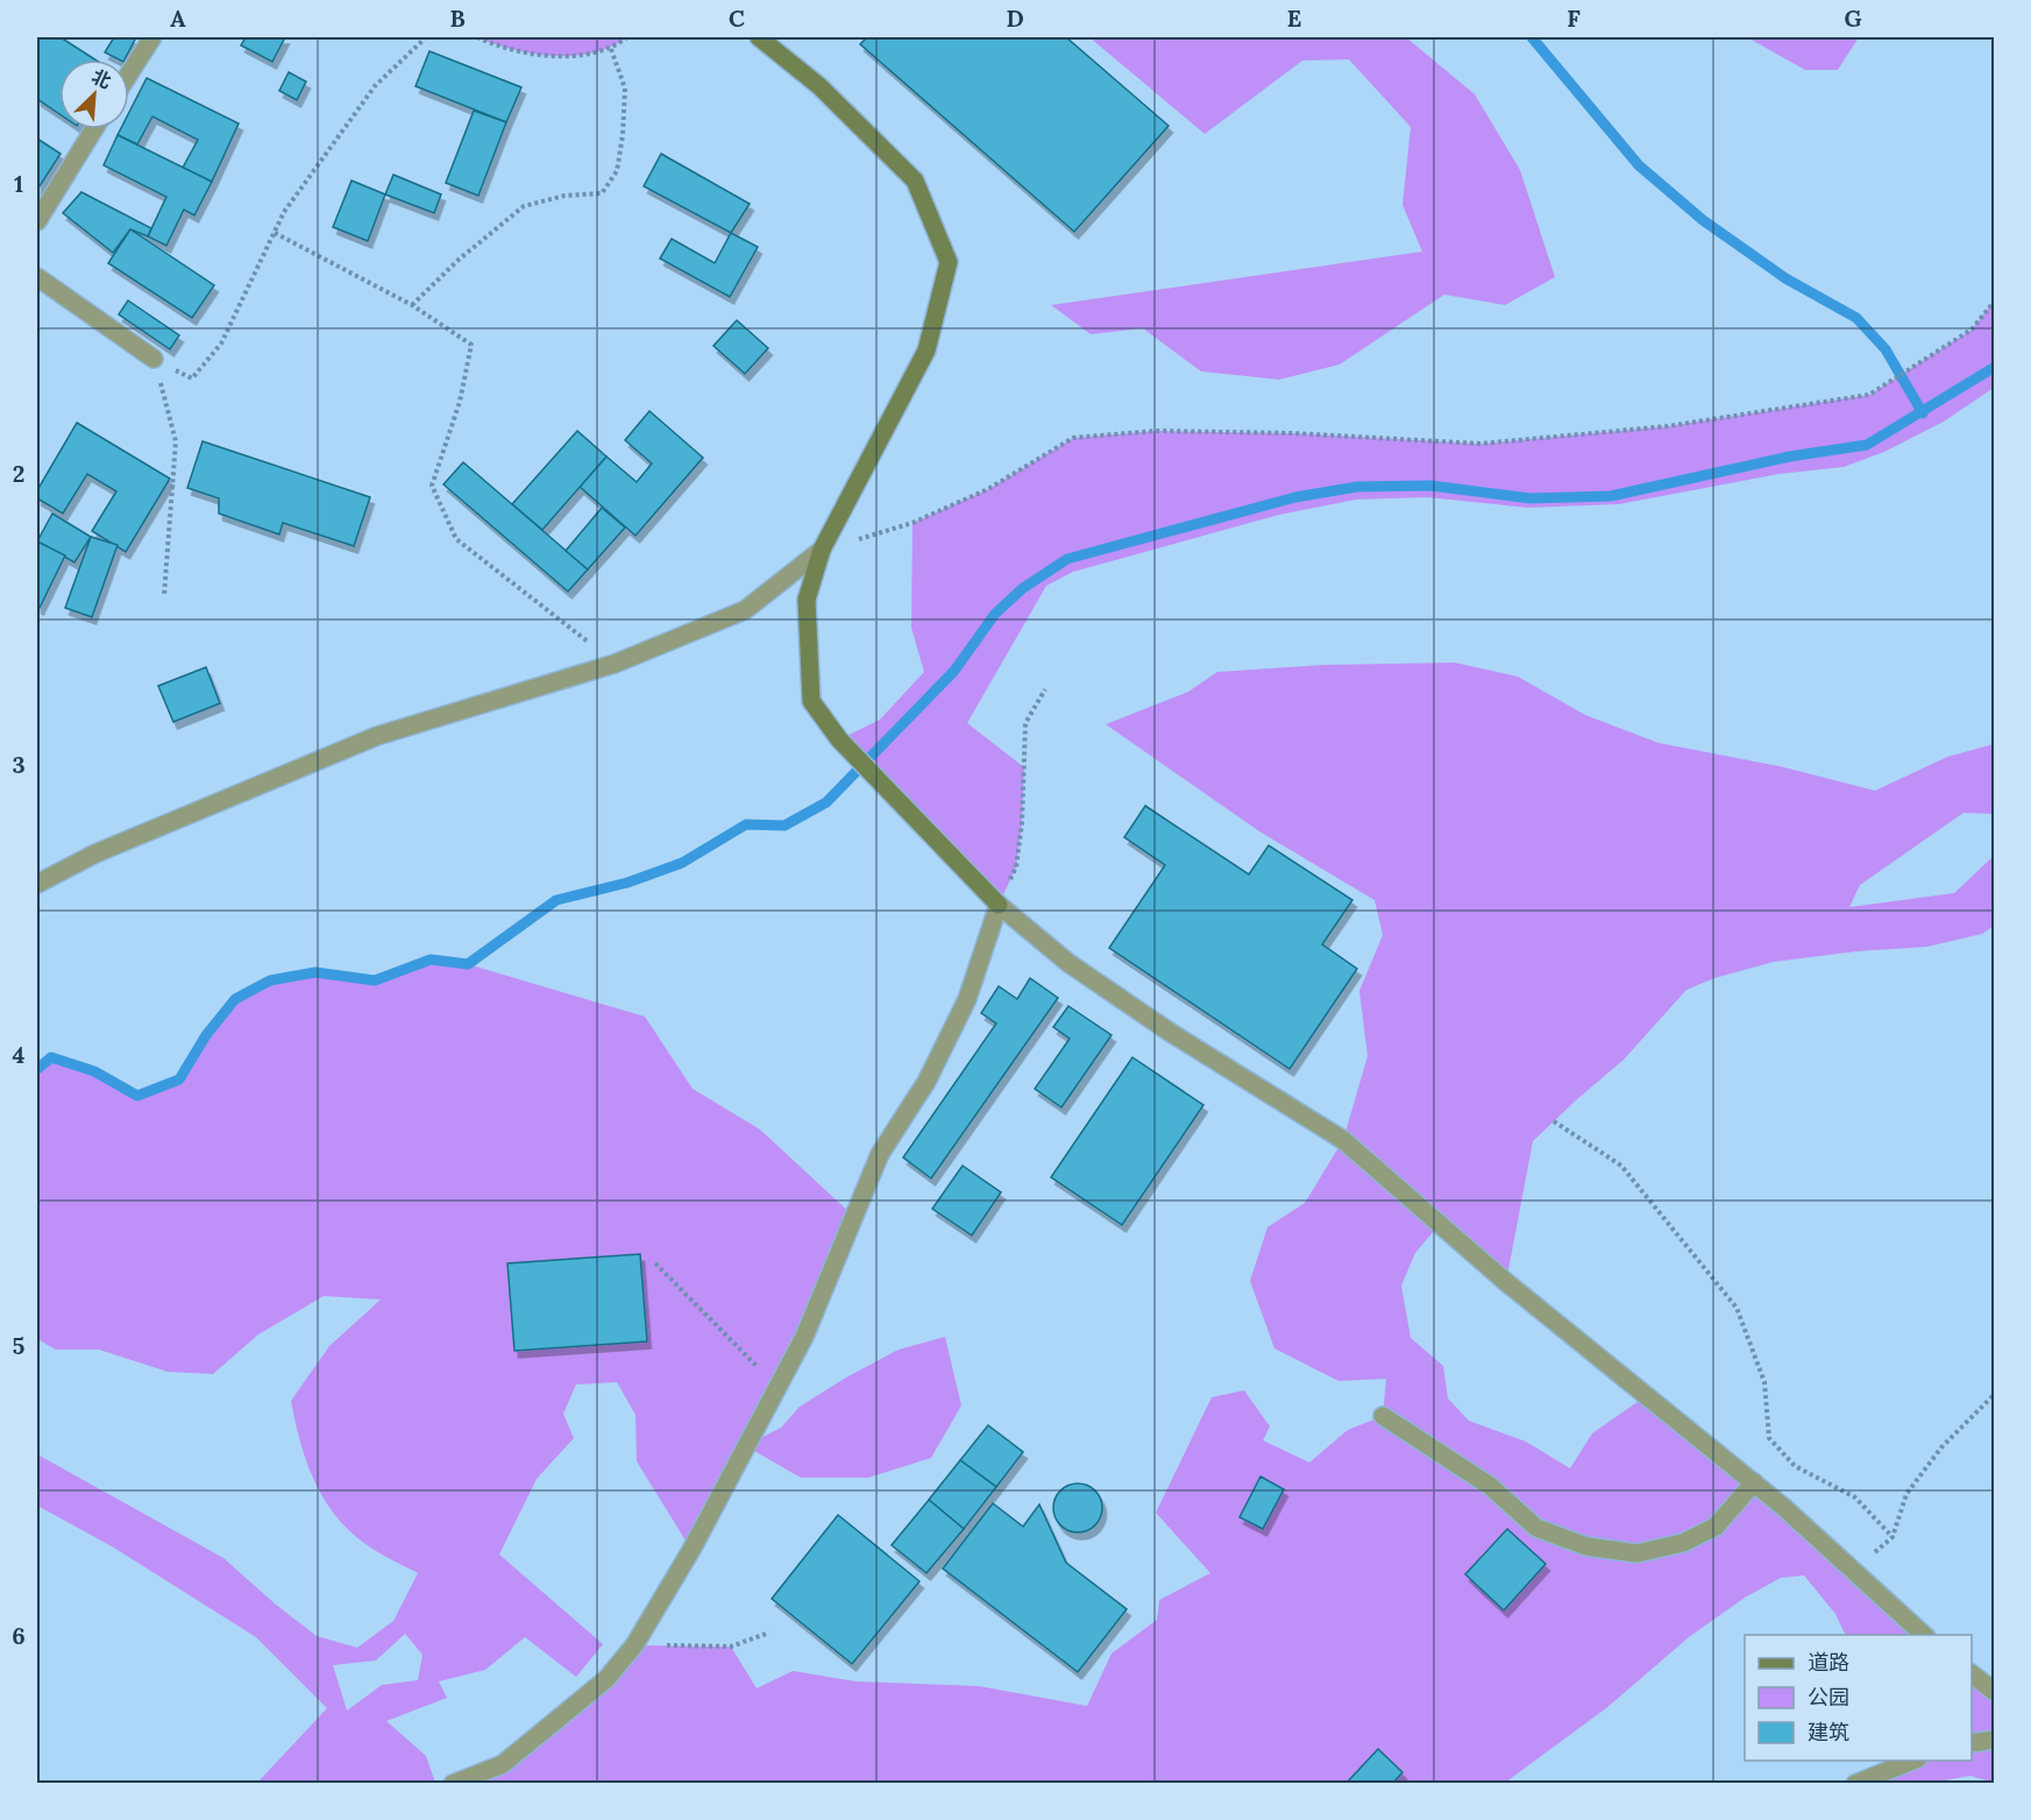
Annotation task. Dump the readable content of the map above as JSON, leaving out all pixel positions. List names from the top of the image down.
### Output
{
  "legend": ["道路", "公园", "建筑"],
  "north": "top right",
  "grid": {
    "columns": [
      "A",
      "B",
      "C",
      "D",
      "E",
      "F",
      "G"
    ],
    "rows": [
      "1",
      "2",
      "3",
      "4",
      "5",
      "6"
    ]
  }
}
